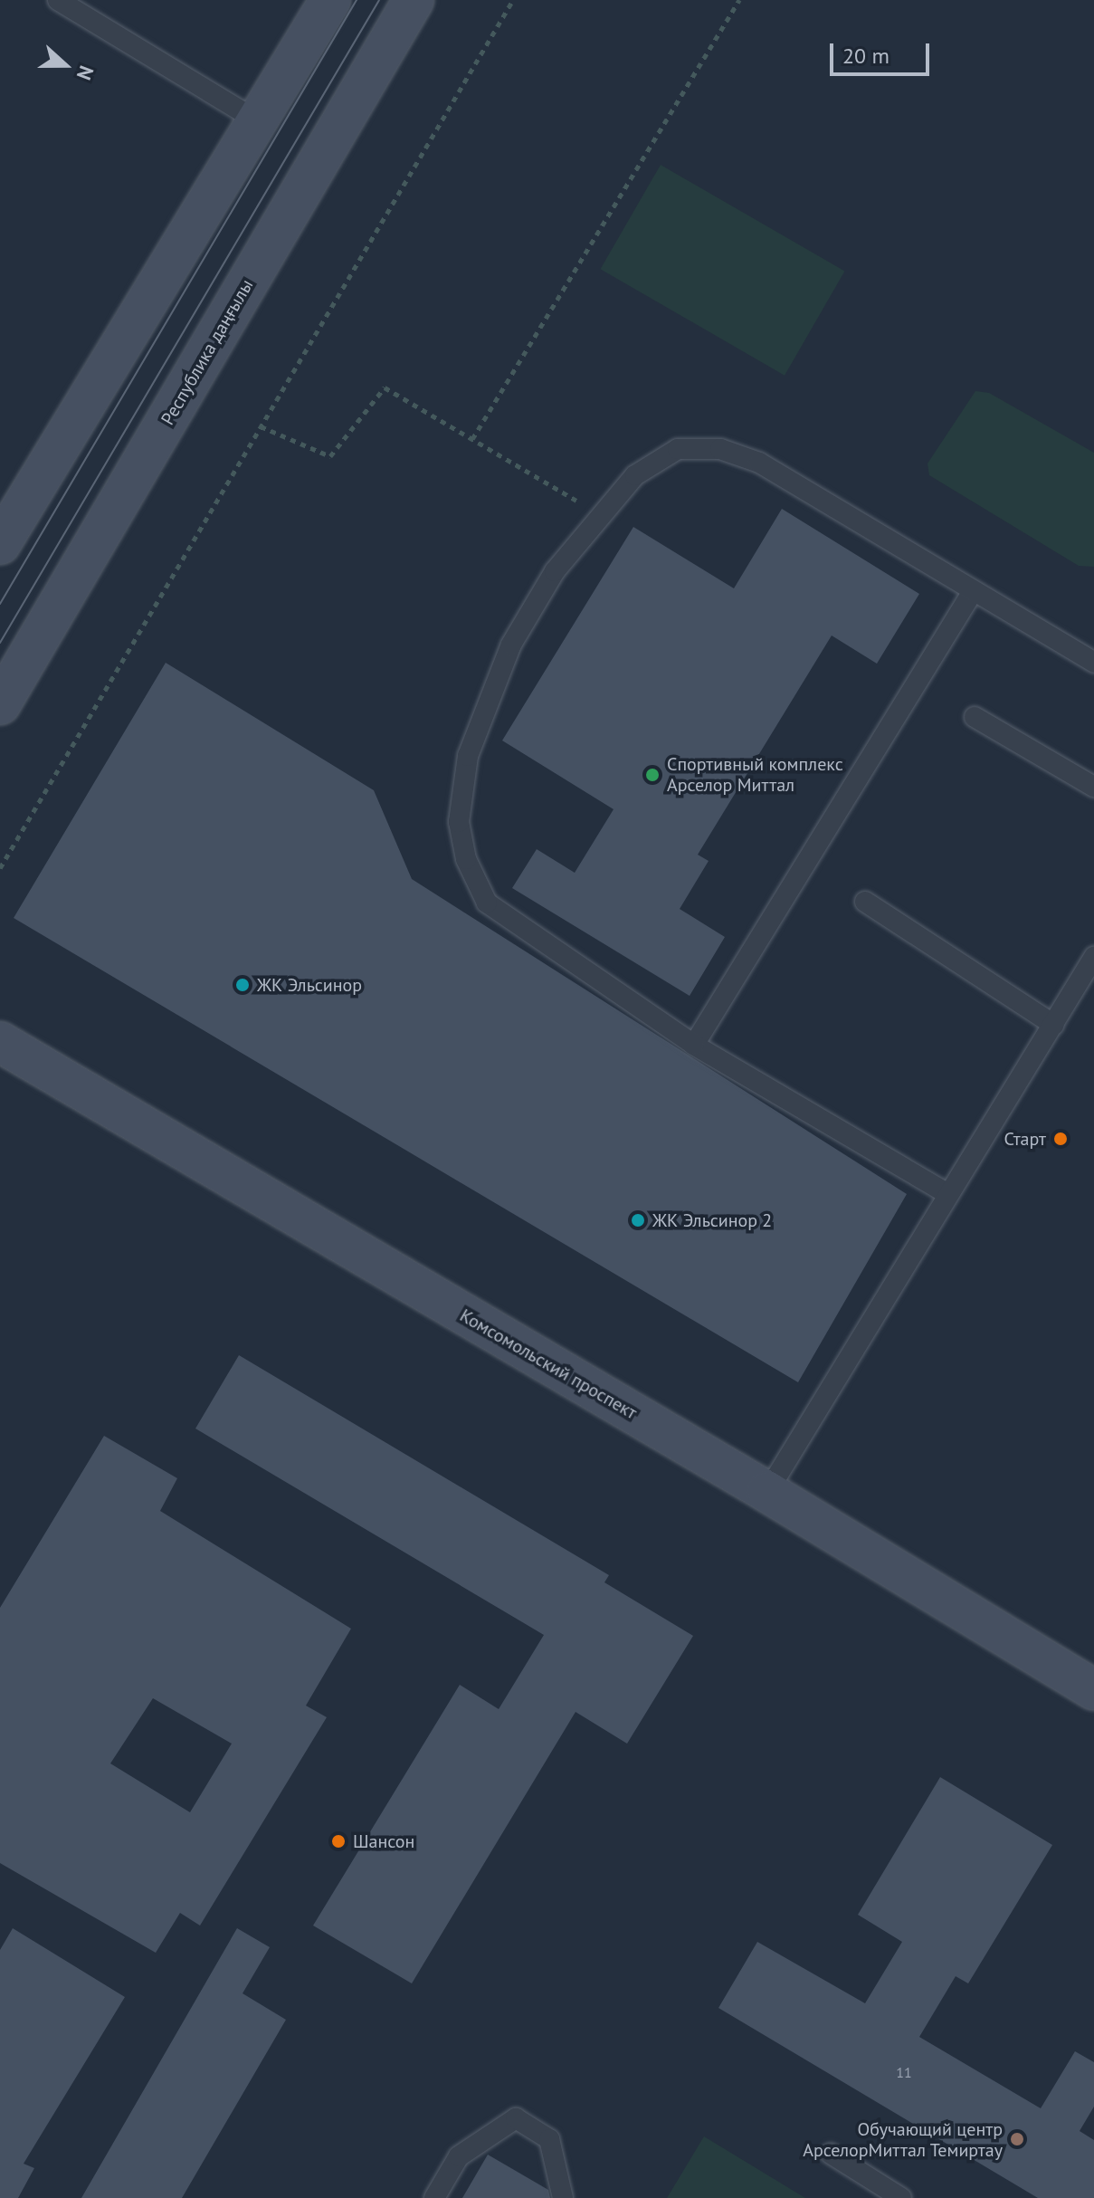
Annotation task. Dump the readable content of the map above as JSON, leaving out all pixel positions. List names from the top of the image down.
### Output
{
  "streets": {
    "main road": ["Республика даңғылы", "Комсомольский проспект"]
  },
  "places": [
    "Спортивный комплекс Арселор Миттал",
    "ЖК Эльсинор",
    "Старт",
    "ЖК Эльсинор 2",
    "Шансон",
    "Обучающий центр АрселорМиттал Темиртау"
  ],
  "house_numbers": ["11"],
  "scale_bar": "20 m",
  "north": "right"
}
